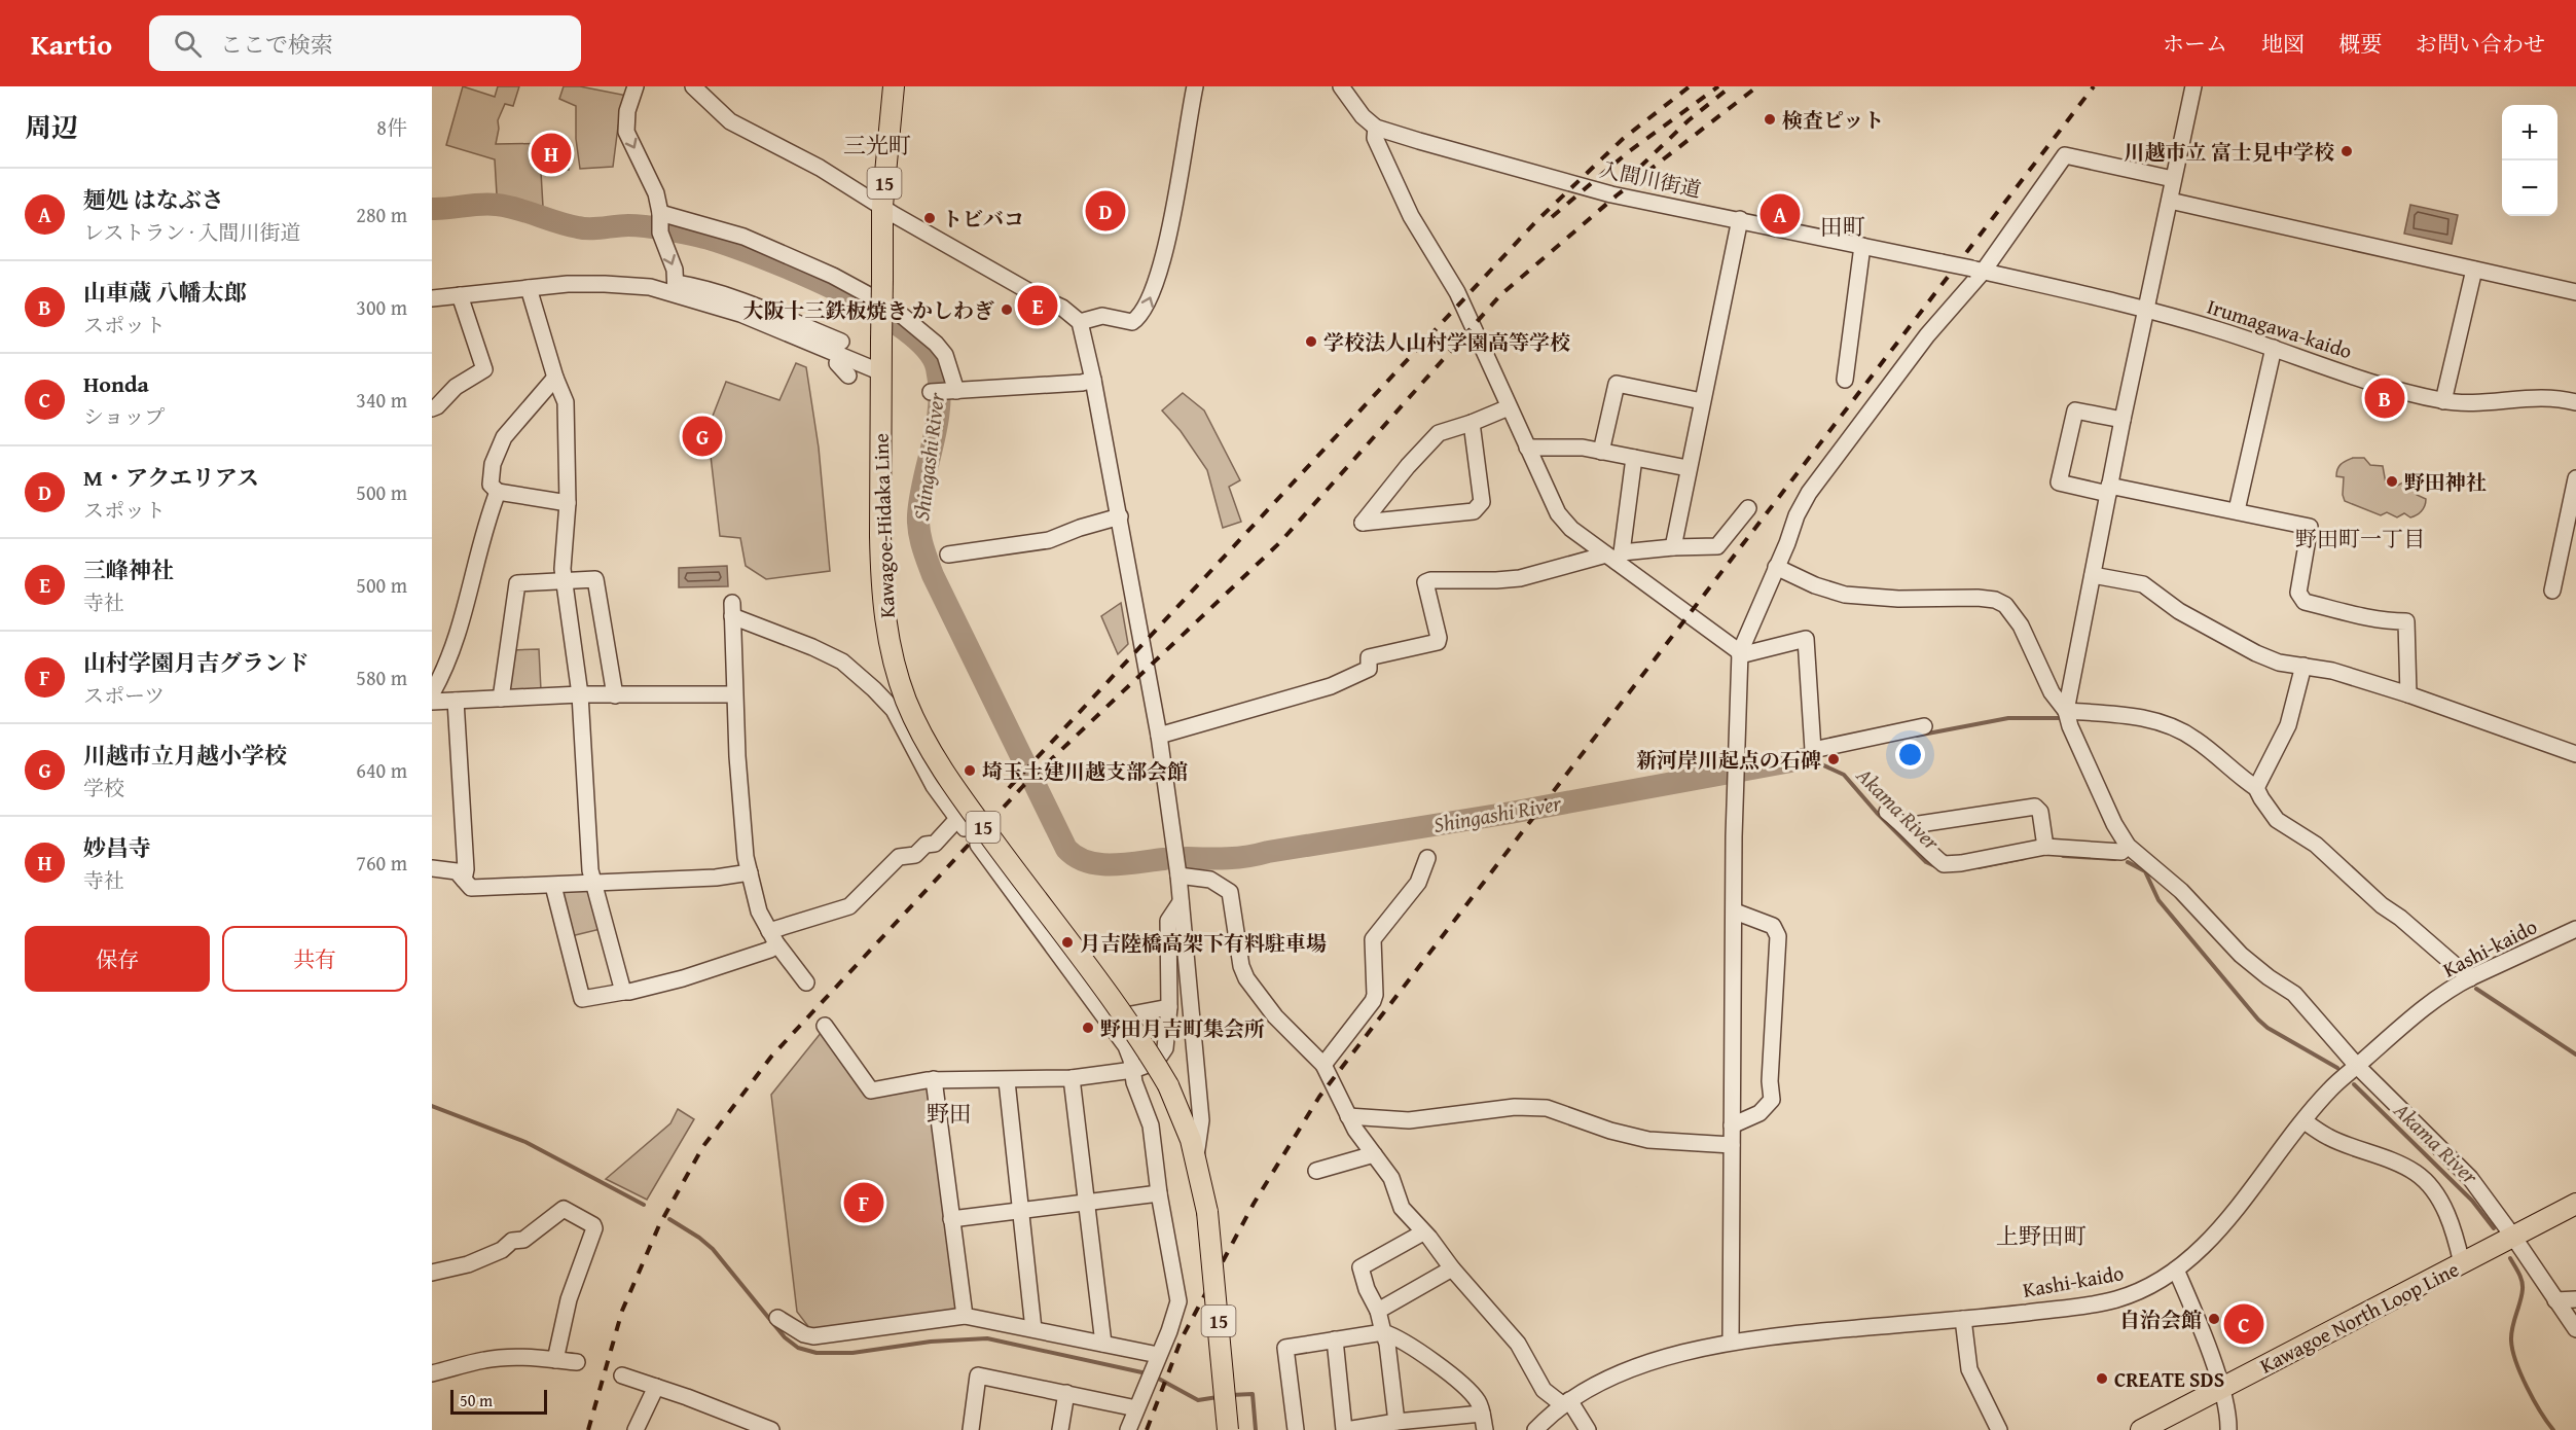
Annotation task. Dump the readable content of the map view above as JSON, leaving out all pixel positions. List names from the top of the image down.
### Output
{
  "streets": {
    "main road": ["15", "Kawagoe-Hidaka Line", "Kawagoe North Loop Line"],
    "street": ["入間川街道", "Irumagawa-kaido", "Kashi-kaido"]
  },
  "crossings": [
    ["入間川街道", "Irumagawa-kaido"]
  ],
  "districts": [
    "三光町",
    "田町",
    "野田町一丁目",
    "野田",
    "上野田町"
  ],
  "water": ["Shingashi River", "Akama River"],
  "places": [
    "検査ピット",
    "川越市立 富士見中学校",
    "トビバコ",
    "大阪十三鉄板焼き かしわぎ",
    "学校法人山村学園高等学校",
    "野田神社",
    "新河岸川起点の石碑",
    "埼玉土建川越支部会館",
    "月吉陸橋高架下有料駐車場",
    "野田月吉町集会所",
    "自治会館",
    "CREATE SDS"
  ],
  "scale_bar": "50 m",
  "page": {
    "header": "Kartio",
    "search": "ここで検索",
    "nav": [
      "ホーム",
      "地図",
      "概要",
      "お問い合わせ"
    ],
    "heading": ["周辺", "8件"],
    "map_buttons": ["+", "−"],
    "pins": [
      "H",
      "D",
      "A",
      "E",
      "B",
      "G",
      "F",
      "C"
    ],
    "list": [
      {
        "mark": "A",
        "name": "麺処 はなぶさ",
        "note": "レストラン · 入間川街道",
        "value": "280 m"
      },
      {
        "mark": "B",
        "name": "山車蔵 八幡太郎",
        "note": "スポット",
        "value": "300 m"
      },
      {
        "mark": "C",
        "name": "Honda",
        "note": "ショップ",
        "value": "340 m"
      },
      {
        "mark": "D",
        "name": "M・アクエリアス",
        "note": "スポット",
        "value": "500 m"
      },
      {
        "mark": "E",
        "name": "三峰神社",
        "note": "寺社",
        "value": "500 m"
      },
      {
        "mark": "F",
        "name": "山村学園月吉グランド",
        "note": "スポーツ",
        "value": "580 m"
      },
      {
        "mark": "G",
        "name": "川越市立月越小学校",
        "note": "学校",
        "value": "640 m"
      },
      {
        "mark": "H",
        "name": "妙昌寺",
        "note": "寺社",
        "value": "760 m"
      }
    ],
    "buttons": ["保存", "共有"],
    "scale": "50 m"
  }
}
